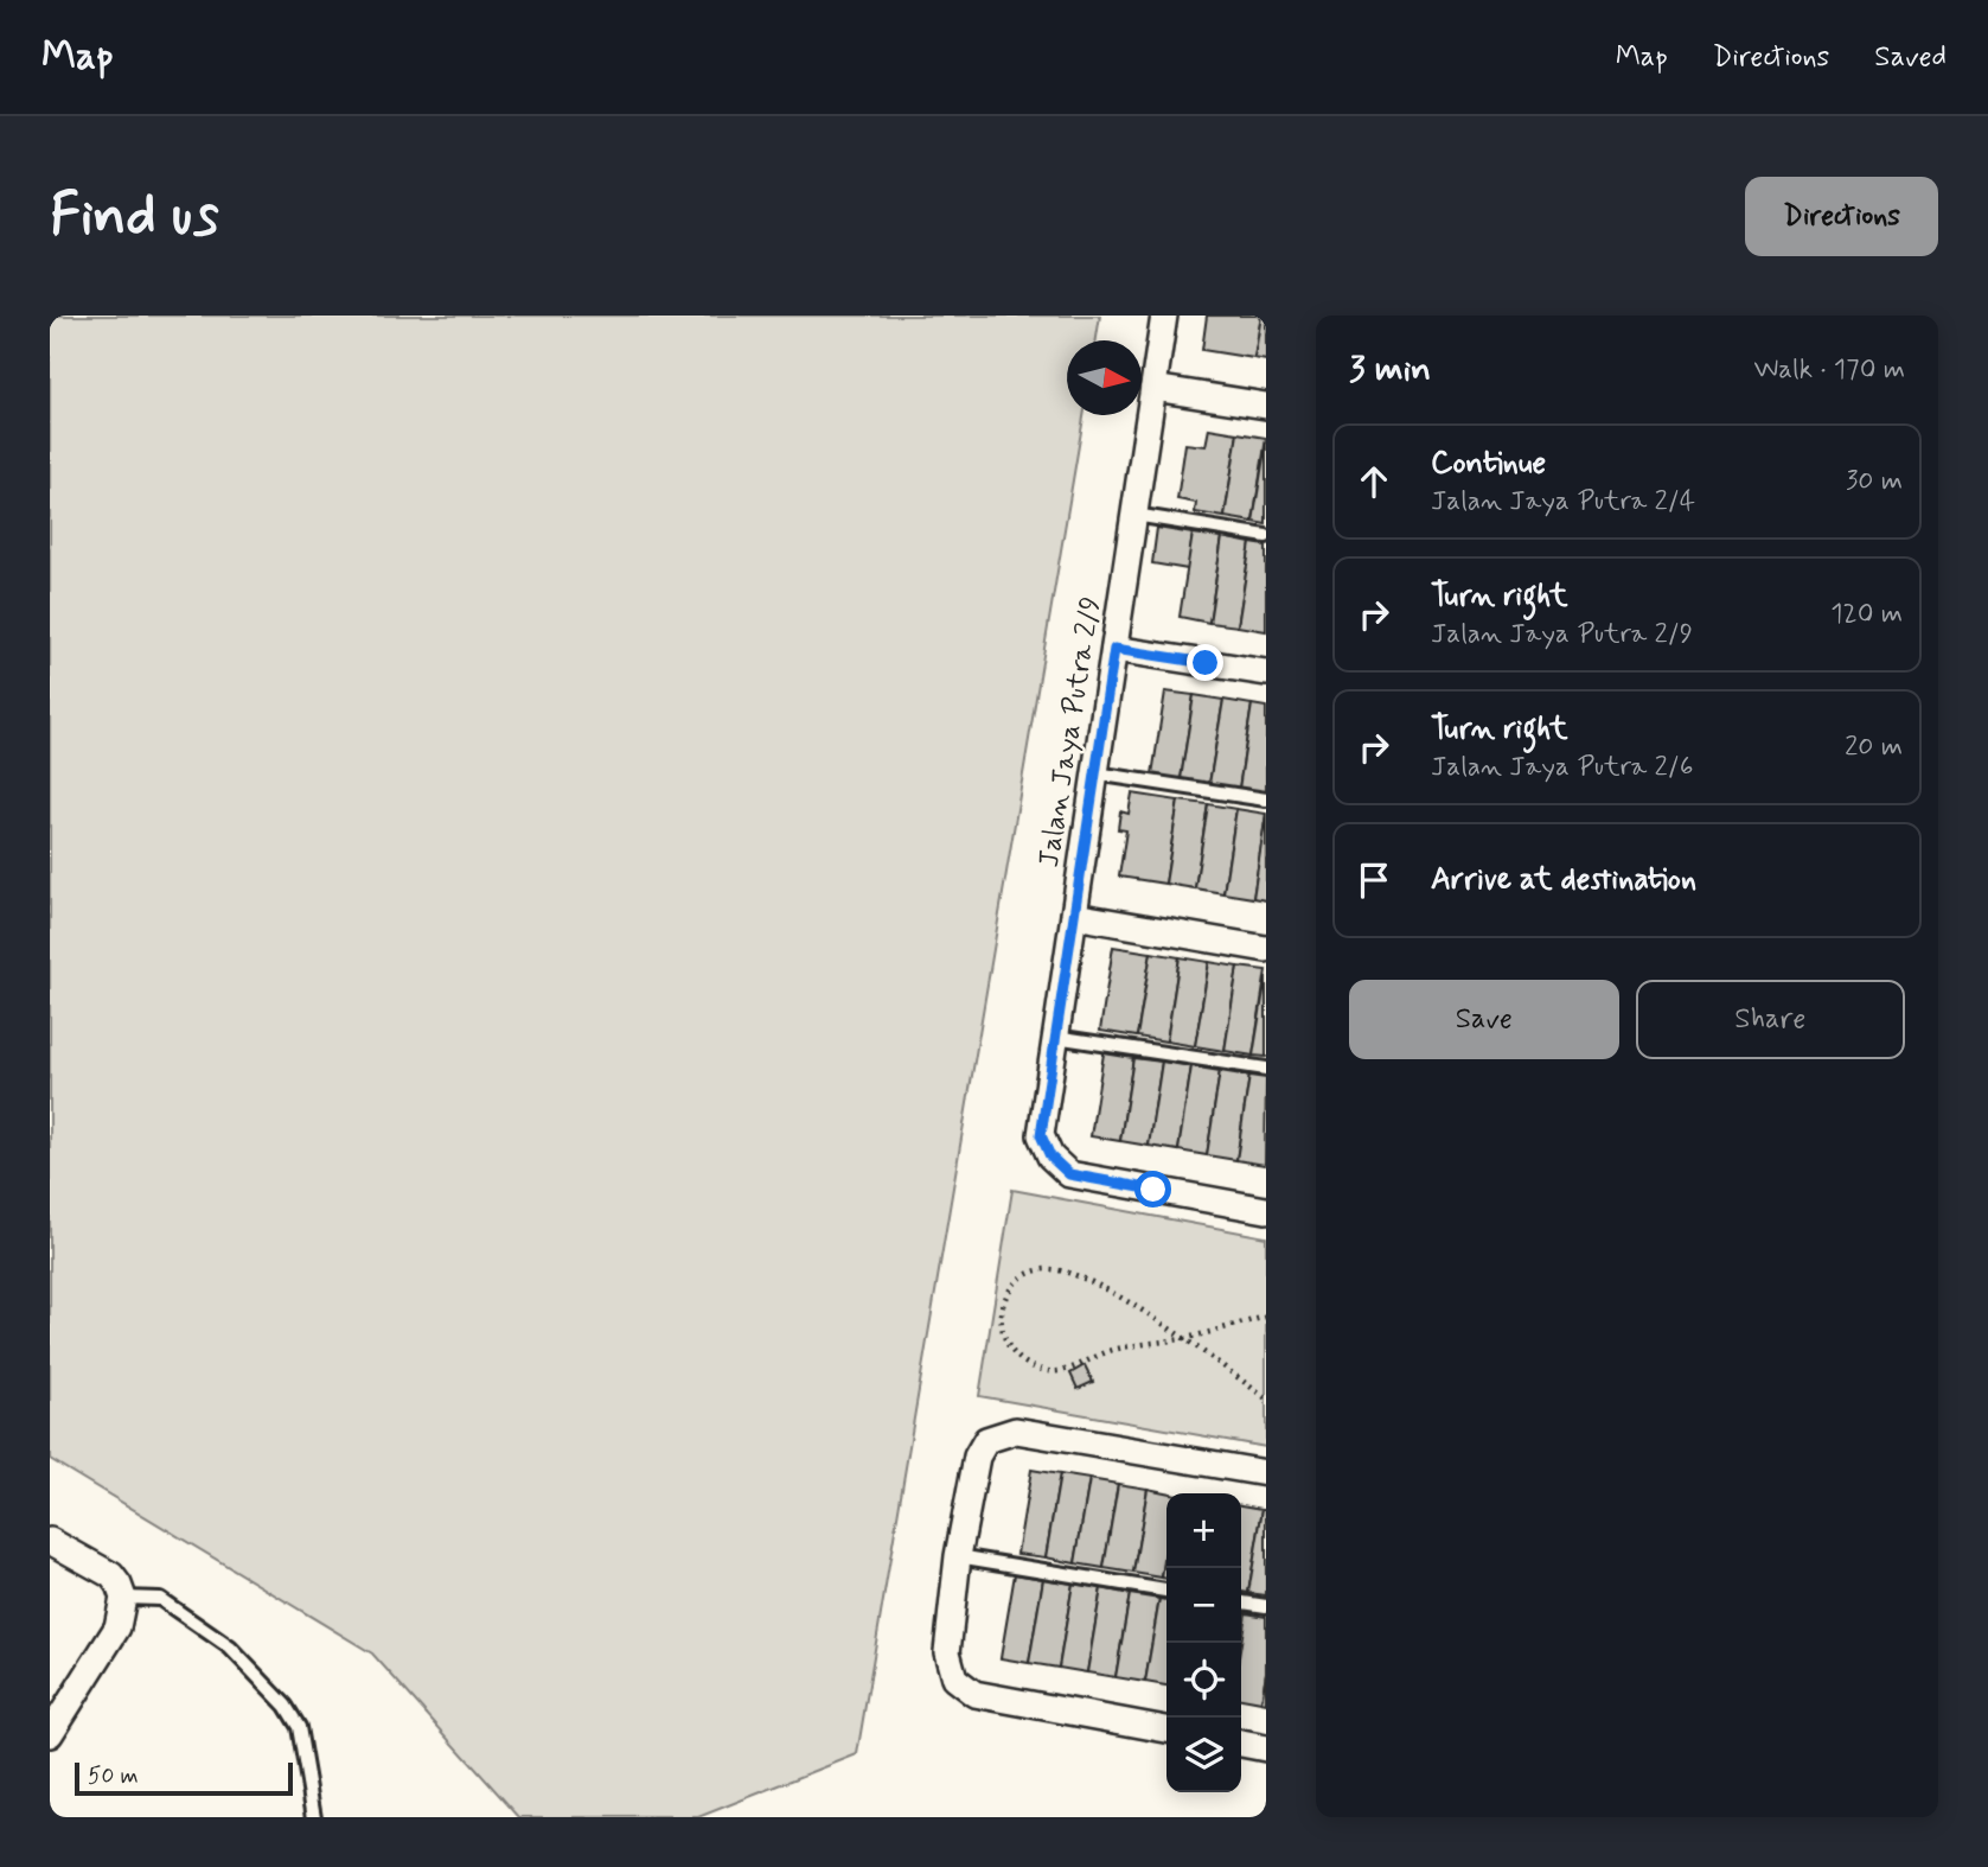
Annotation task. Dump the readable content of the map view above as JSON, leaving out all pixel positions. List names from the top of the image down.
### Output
{
  "streets": {
    "street": ["Jalan Jaya Putra 2/9"]
  },
  "scale_bar": "50 m",
  "north": "right",
  "page": {
    "header": "Map",
    "nav": ["Map", "Directions", "Saved"],
    "buttons": [
      "Directions",
      ["Save", "Share"]
    ],
    "title": "Find us",
    "heading": ["3 min", "Walk · 170 m"],
    "list": [
      ["Continue", "Jalan Jaya Putra 2/4", "30 m"],
      ["Turn right", "Jalan Jaya Putra 2/9", "120 m"],
      ["Turn right", "Jalan Jaya Putra 2/6", "20 m"],
      "Arrive at destination"
    ],
    "map_buttons": ["+", "−"],
    "scale": "50 m"
  }
}
